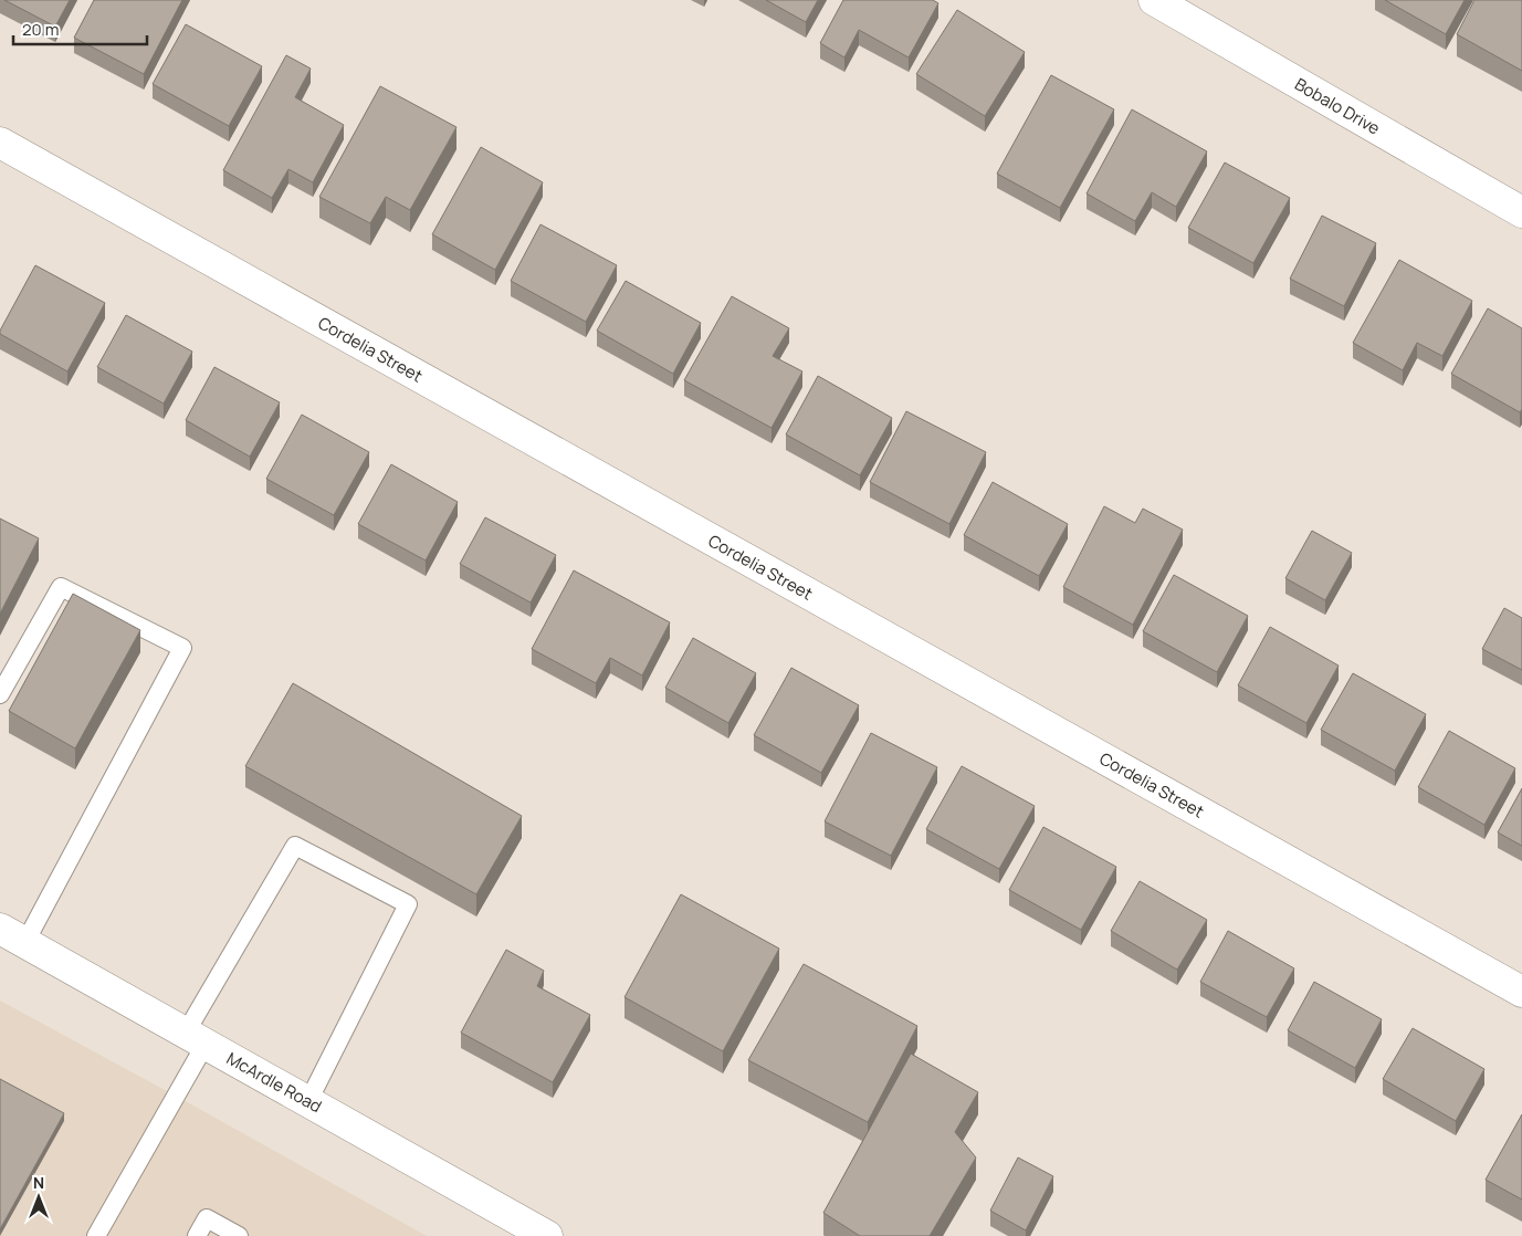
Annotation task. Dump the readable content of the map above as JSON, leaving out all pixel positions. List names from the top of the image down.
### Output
{
  "streets": {
    "street": ["Bobalo Drive", "Cordelia Street", "McArdle Road"]
  },
  "scale_bar": "20 m",
  "north": "top"
}
